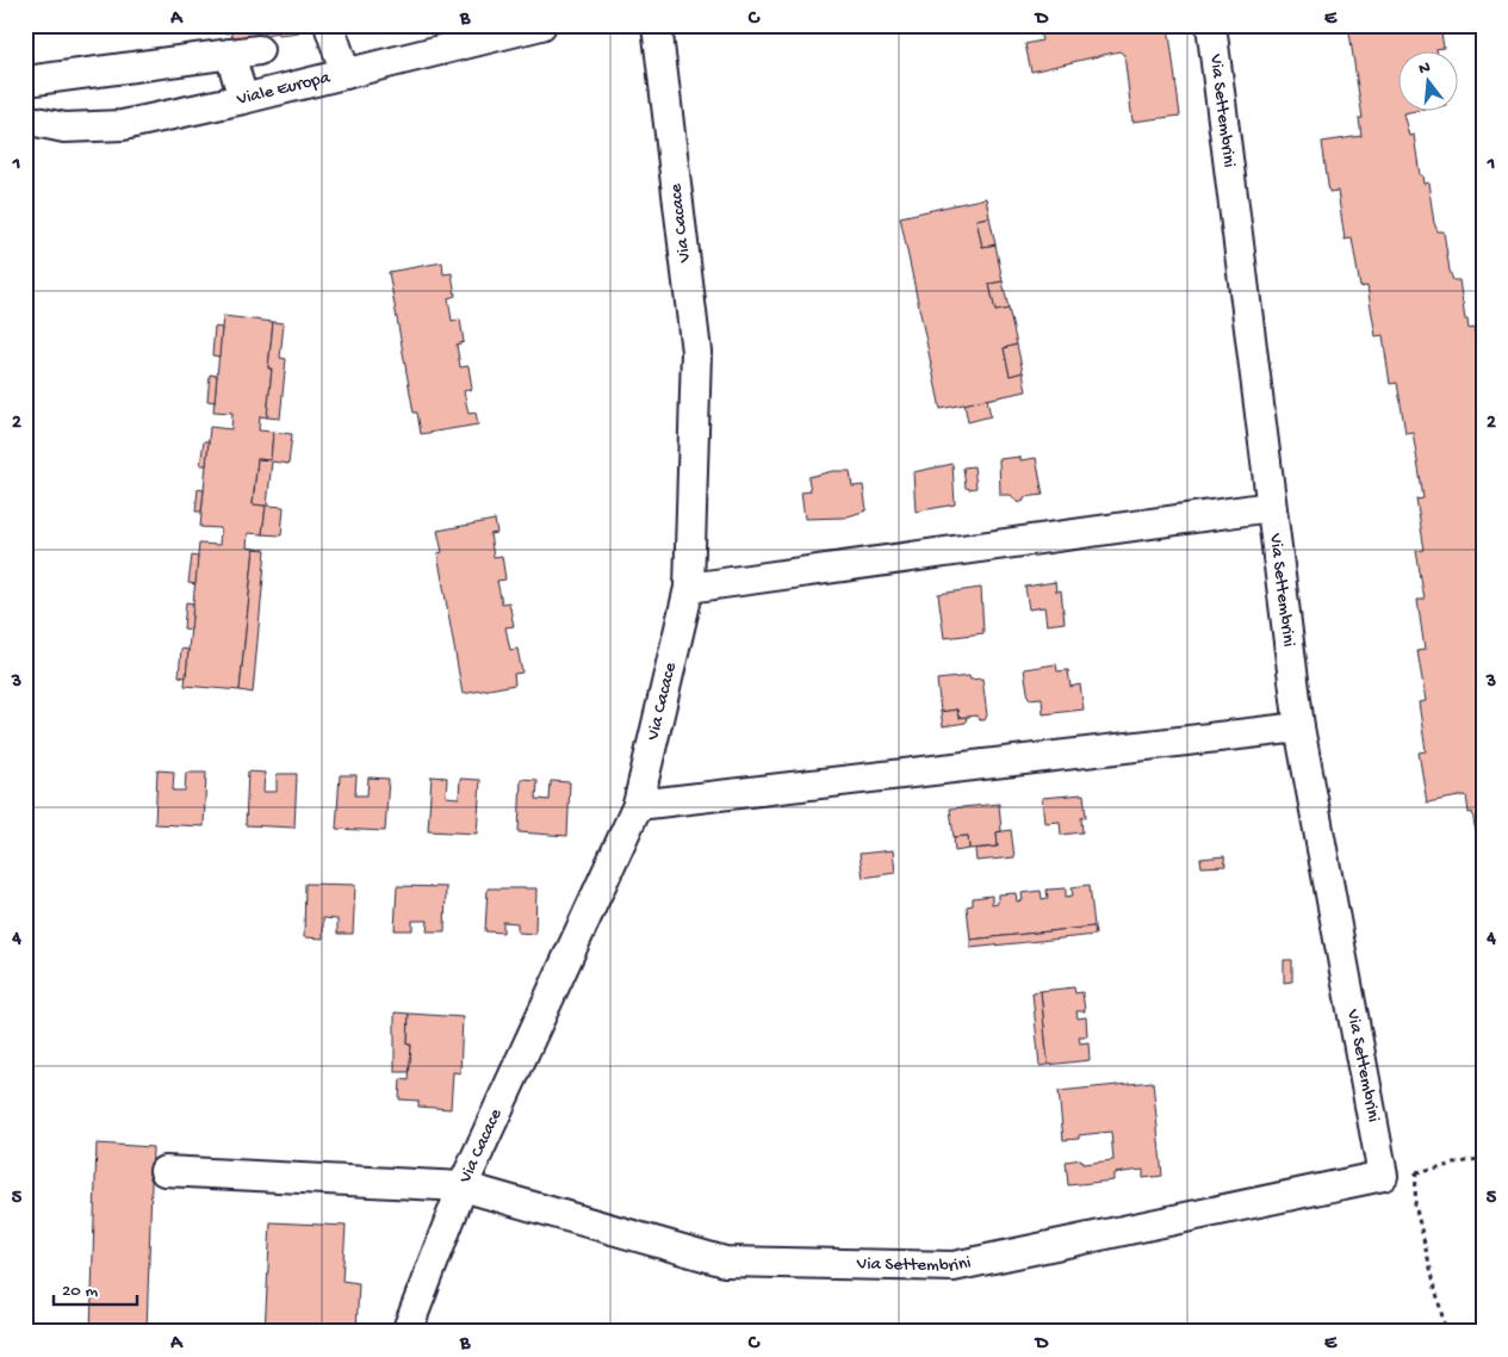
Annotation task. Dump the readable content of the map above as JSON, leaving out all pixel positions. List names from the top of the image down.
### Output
{
  "streets": {
    "street": ["Viale Europa", "Via Settembrini", "Via Cacace"]
  },
  "crossings": [
    ["Via Settembrini", "Via Cacace"]
  ],
  "scale_bar": "20 m",
  "north": "top",
  "grid": {
    "columns": [
      "A",
      "B",
      "C",
      "D",
      "E"
    ],
    "rows": [
      "1",
      "2",
      "3",
      "4",
      "5"
    ]
  }
}
